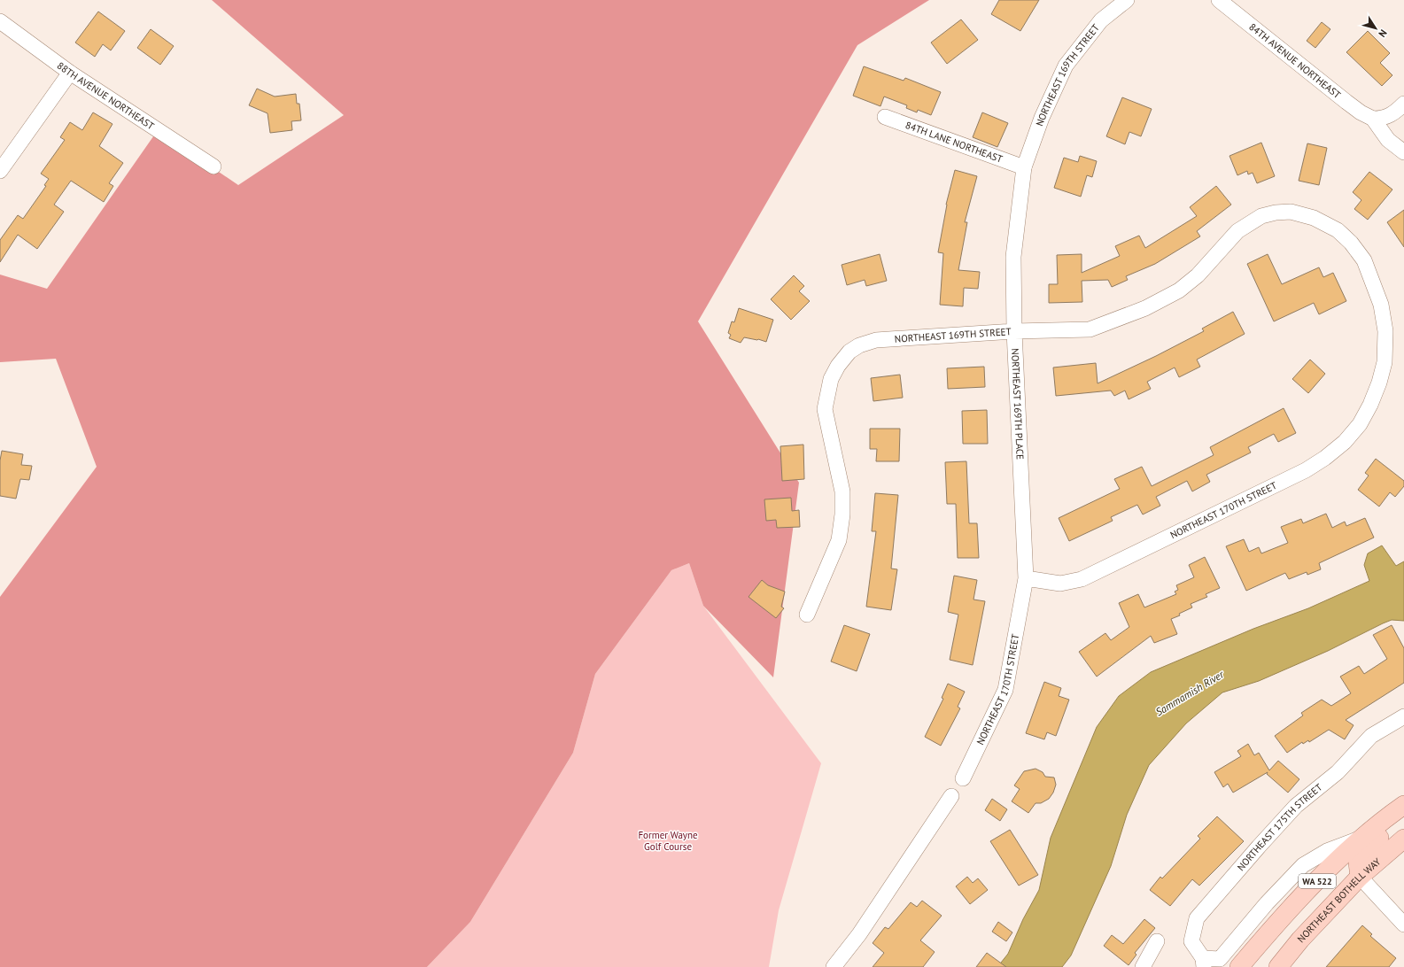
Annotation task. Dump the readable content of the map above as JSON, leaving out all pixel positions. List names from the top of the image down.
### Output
{
  "streets": {
    "main road": ["WA 522", "NORTHEAST BOTHELL WAY"],
    "street": [
      "84TH AVENUE NORTHEAST",
      "NORTHEAST 169TH STREET",
      "88TH AVENUE NORTHEAST",
      "84TH LANE NORTHEAST",
      "NORTHEAST 169TH PLACE",
      "NORTHEAST 170TH STREET",
      "NORTHEAST 175TH STREET"
    ]
  },
  "crossings": [
    ["NORTHEAST 169TH STREET", "84TH LANE NORTHEAST"],
    ["NORTHEAST 169TH STREET", "NORTHEAST 169TH PLACE"],
    ["NORTHEAST 169TH STREET", "NORTHEAST 170TH STREET"],
    ["NORTHEAST 169TH PLACE", "NORTHEAST 170TH STREET"]
  ],
  "water": ["Sammamish River"],
  "parks": ["Former Wayne Golf Course"],
  "north": "bottom right"
}
